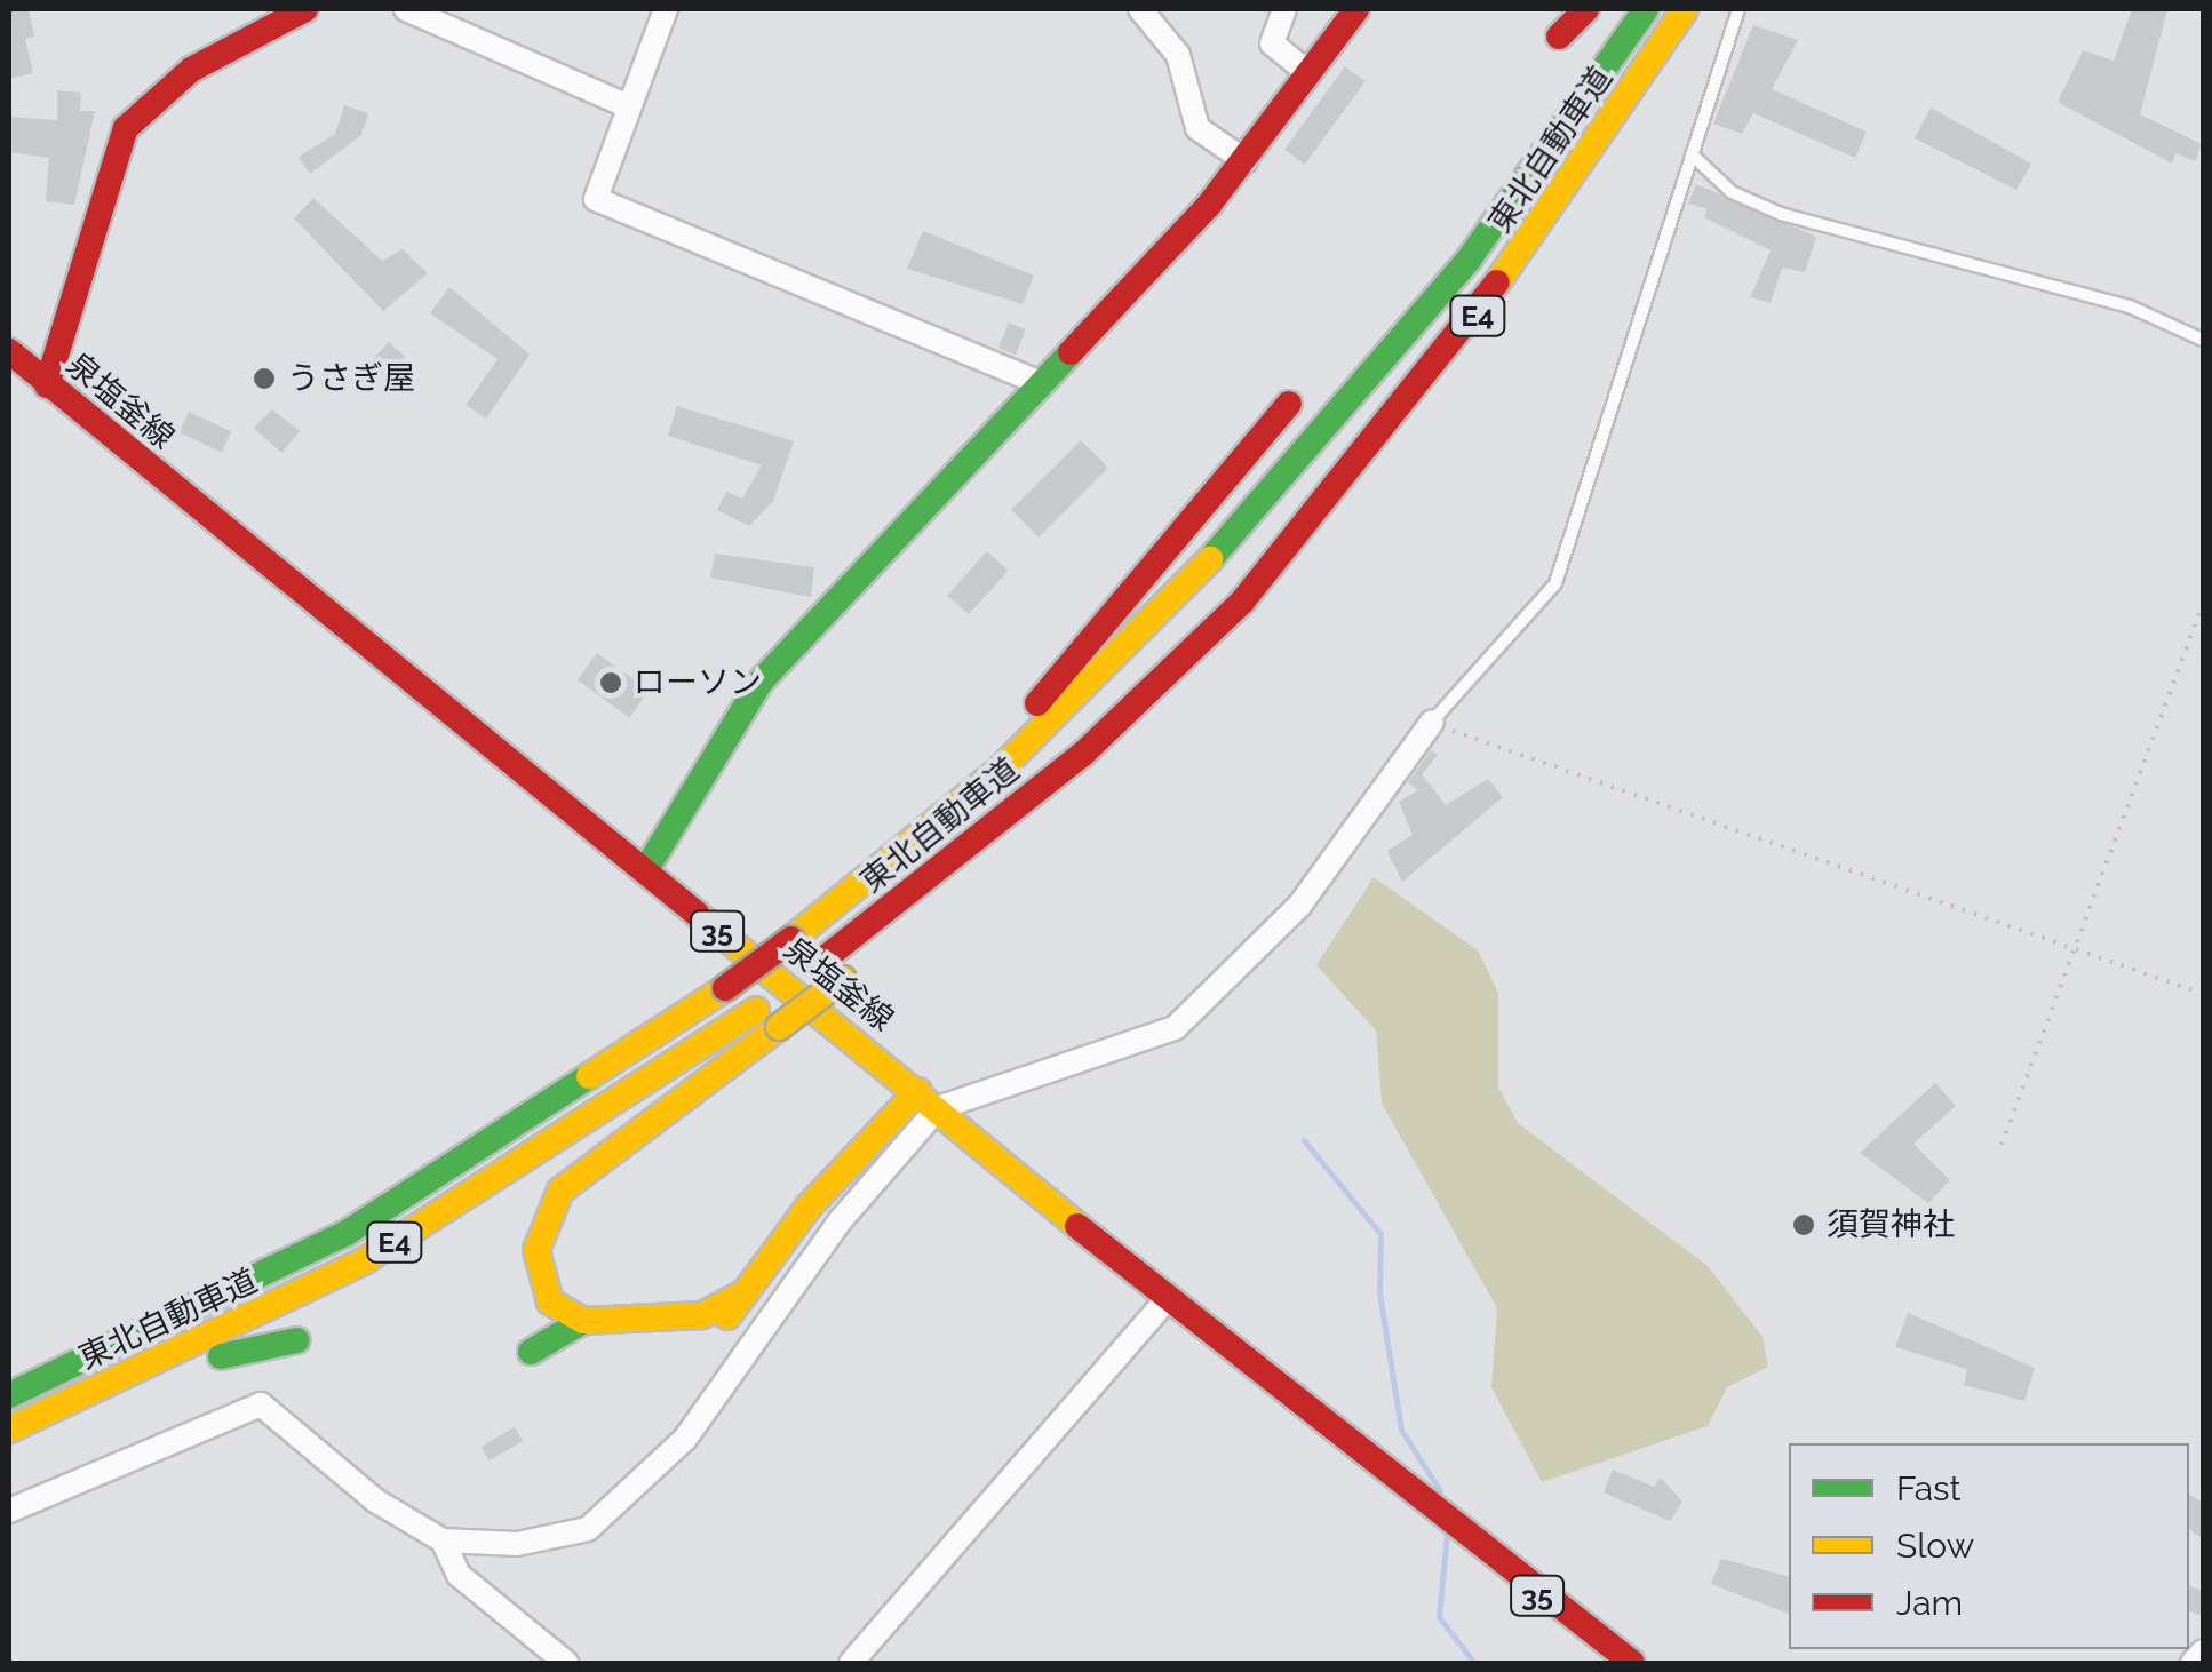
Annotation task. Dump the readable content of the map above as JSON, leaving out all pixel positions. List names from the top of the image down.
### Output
{
  "streets": {
    "main road": [
      "東北自動車道",
      "E4",
      "泉塩釜線",
      "35"
    ]
  },
  "places": ["うさぎ屋", "ローソン", "須賀神社"],
  "legend": ["Fast", "Slow", "Jam"]
}
